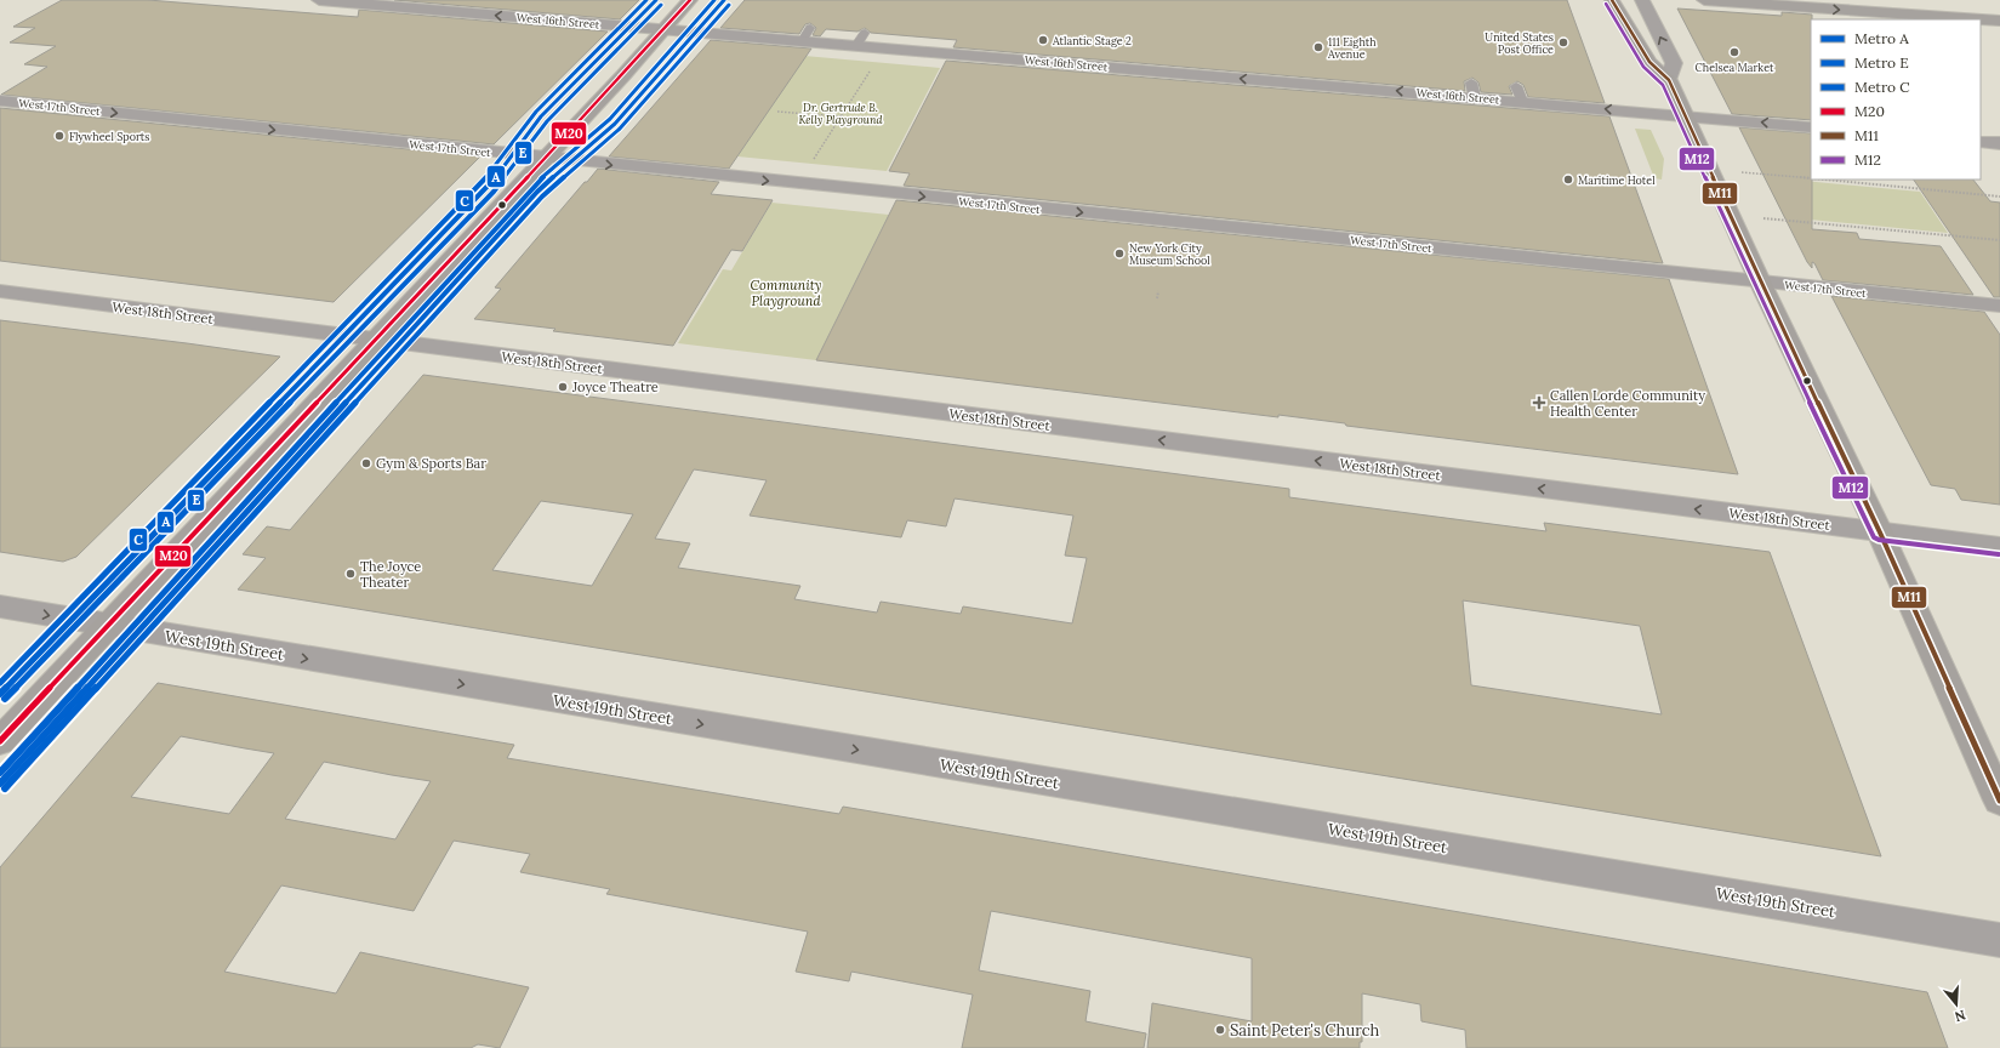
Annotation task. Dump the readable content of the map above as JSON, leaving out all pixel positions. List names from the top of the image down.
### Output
{
  "streets": {
    "street": [
      "West 16th Street",
      "West 17th Street",
      "West 18th Street",
      "West 19th Street"
    ]
  },
  "one_way": [
    "West 16th Street",
    "West 17th Street",
    "West 18th Street",
    "West 19th Street"
  ],
  "parks": ["Dr. Gertrude B. Kelly Playground", "Community Playground"],
  "places": {
    "other": [
      "Atlantic Stage 2",
      "United States Post Office",
      "111 Eighth Avenue",
      "Chelsea Market",
      "Flywheel Sports",
      "Maritime Hotel",
      "New York City Museum School",
      "Joyce Theatre",
      "Gym & Sports Bar",
      "The Joyce Theater",
      "Saint Peter's Church"
    ],
    "health": ["Callen Lorde Community Health Center"]
  },
  "lines": [
    "metro line A",
    "metro line C",
    "transit line M20",
    "transit line M11",
    "transit line M12",
    "metro line E"
  ],
  "legend": [
    "Metro A",
    "Metro E",
    "Metro C",
    "M20",
    "M11",
    "M12"
  ],
  "north": "bottom"
}
